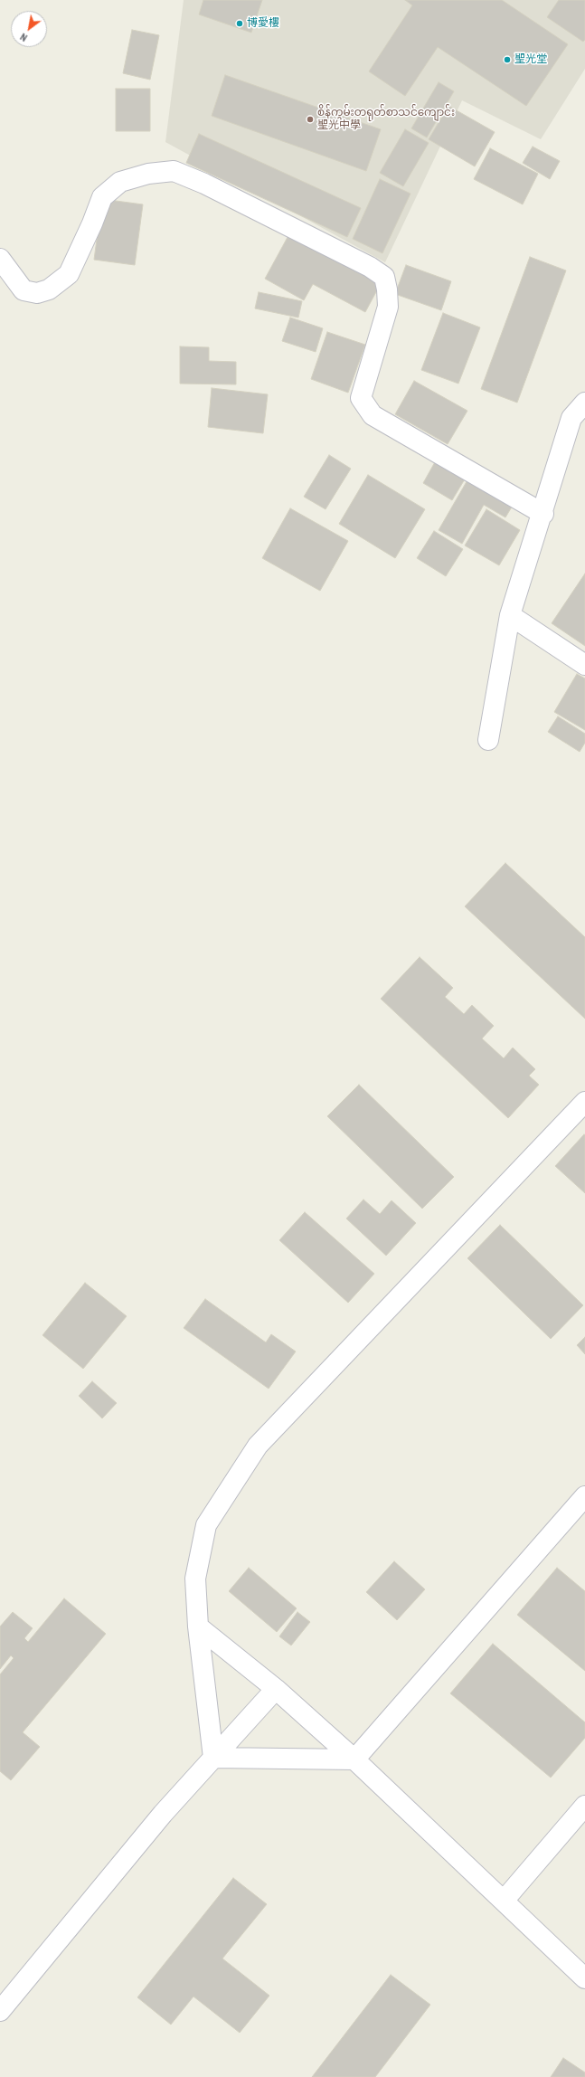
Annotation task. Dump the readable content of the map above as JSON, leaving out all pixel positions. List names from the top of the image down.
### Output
{
  "places": ["博愛樓", "聖光堂", "စိန်ကွမ်းတရုတ်စာသင်ကျောင်း 聖光中學"],
  "north": "bottom left"
}
